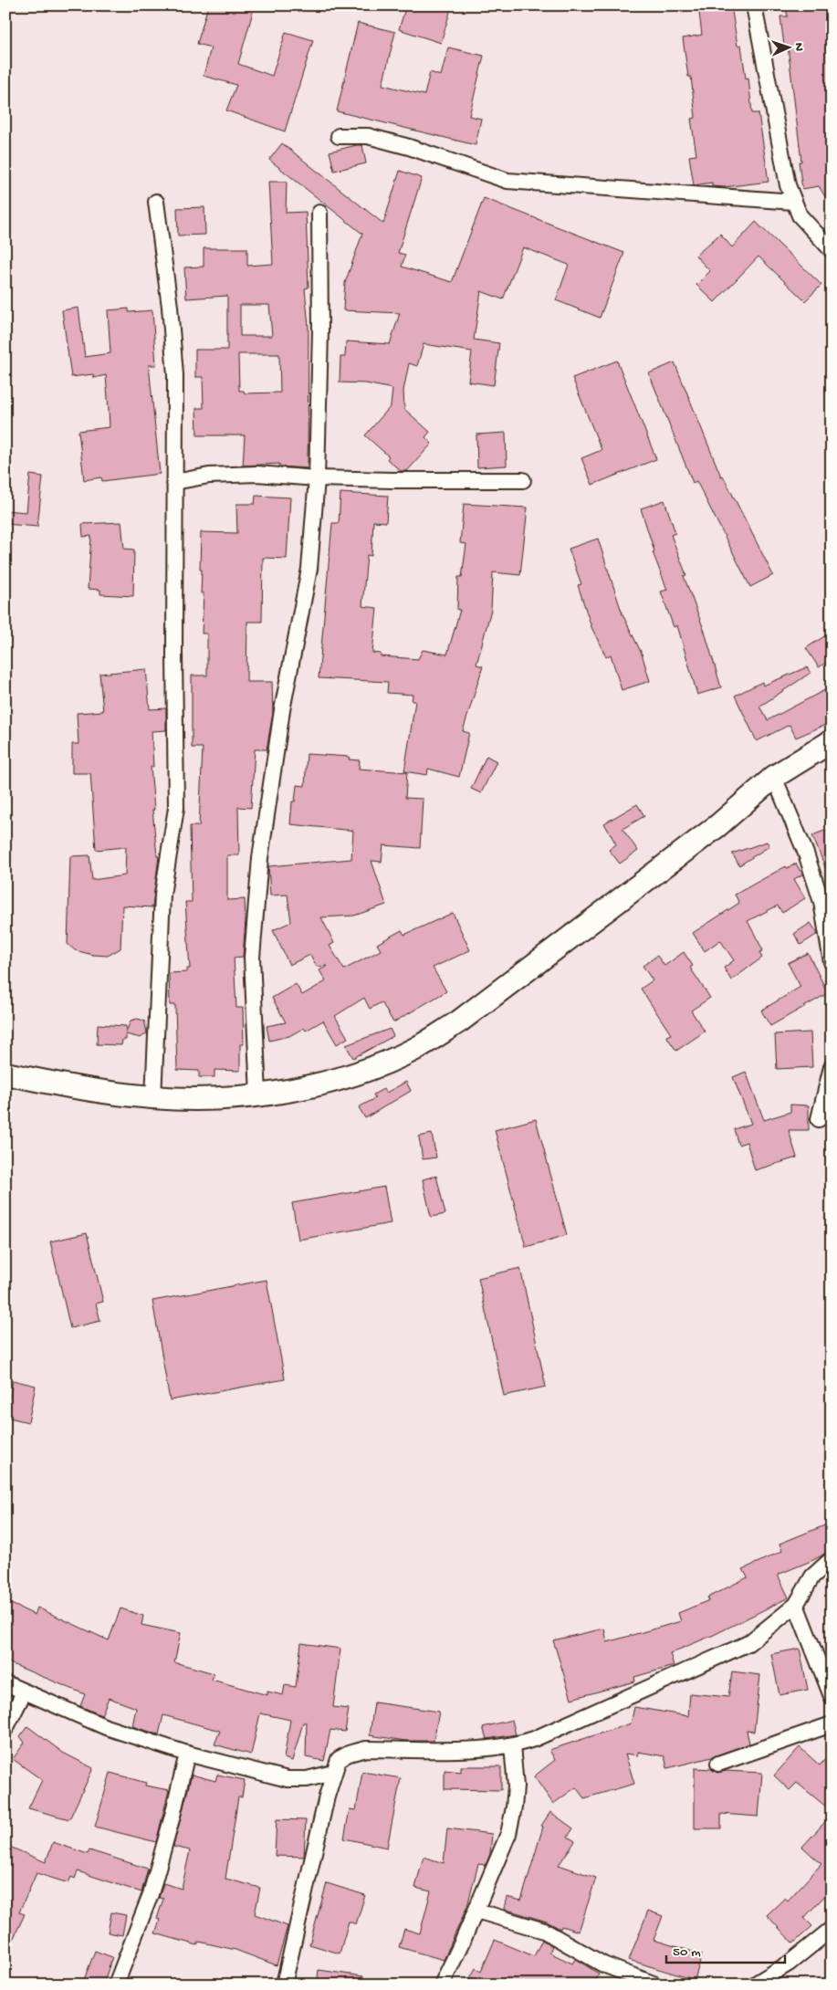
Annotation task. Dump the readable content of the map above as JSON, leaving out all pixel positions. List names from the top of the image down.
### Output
{
  "scale_bar": "50 m",
  "north": "right"
}
